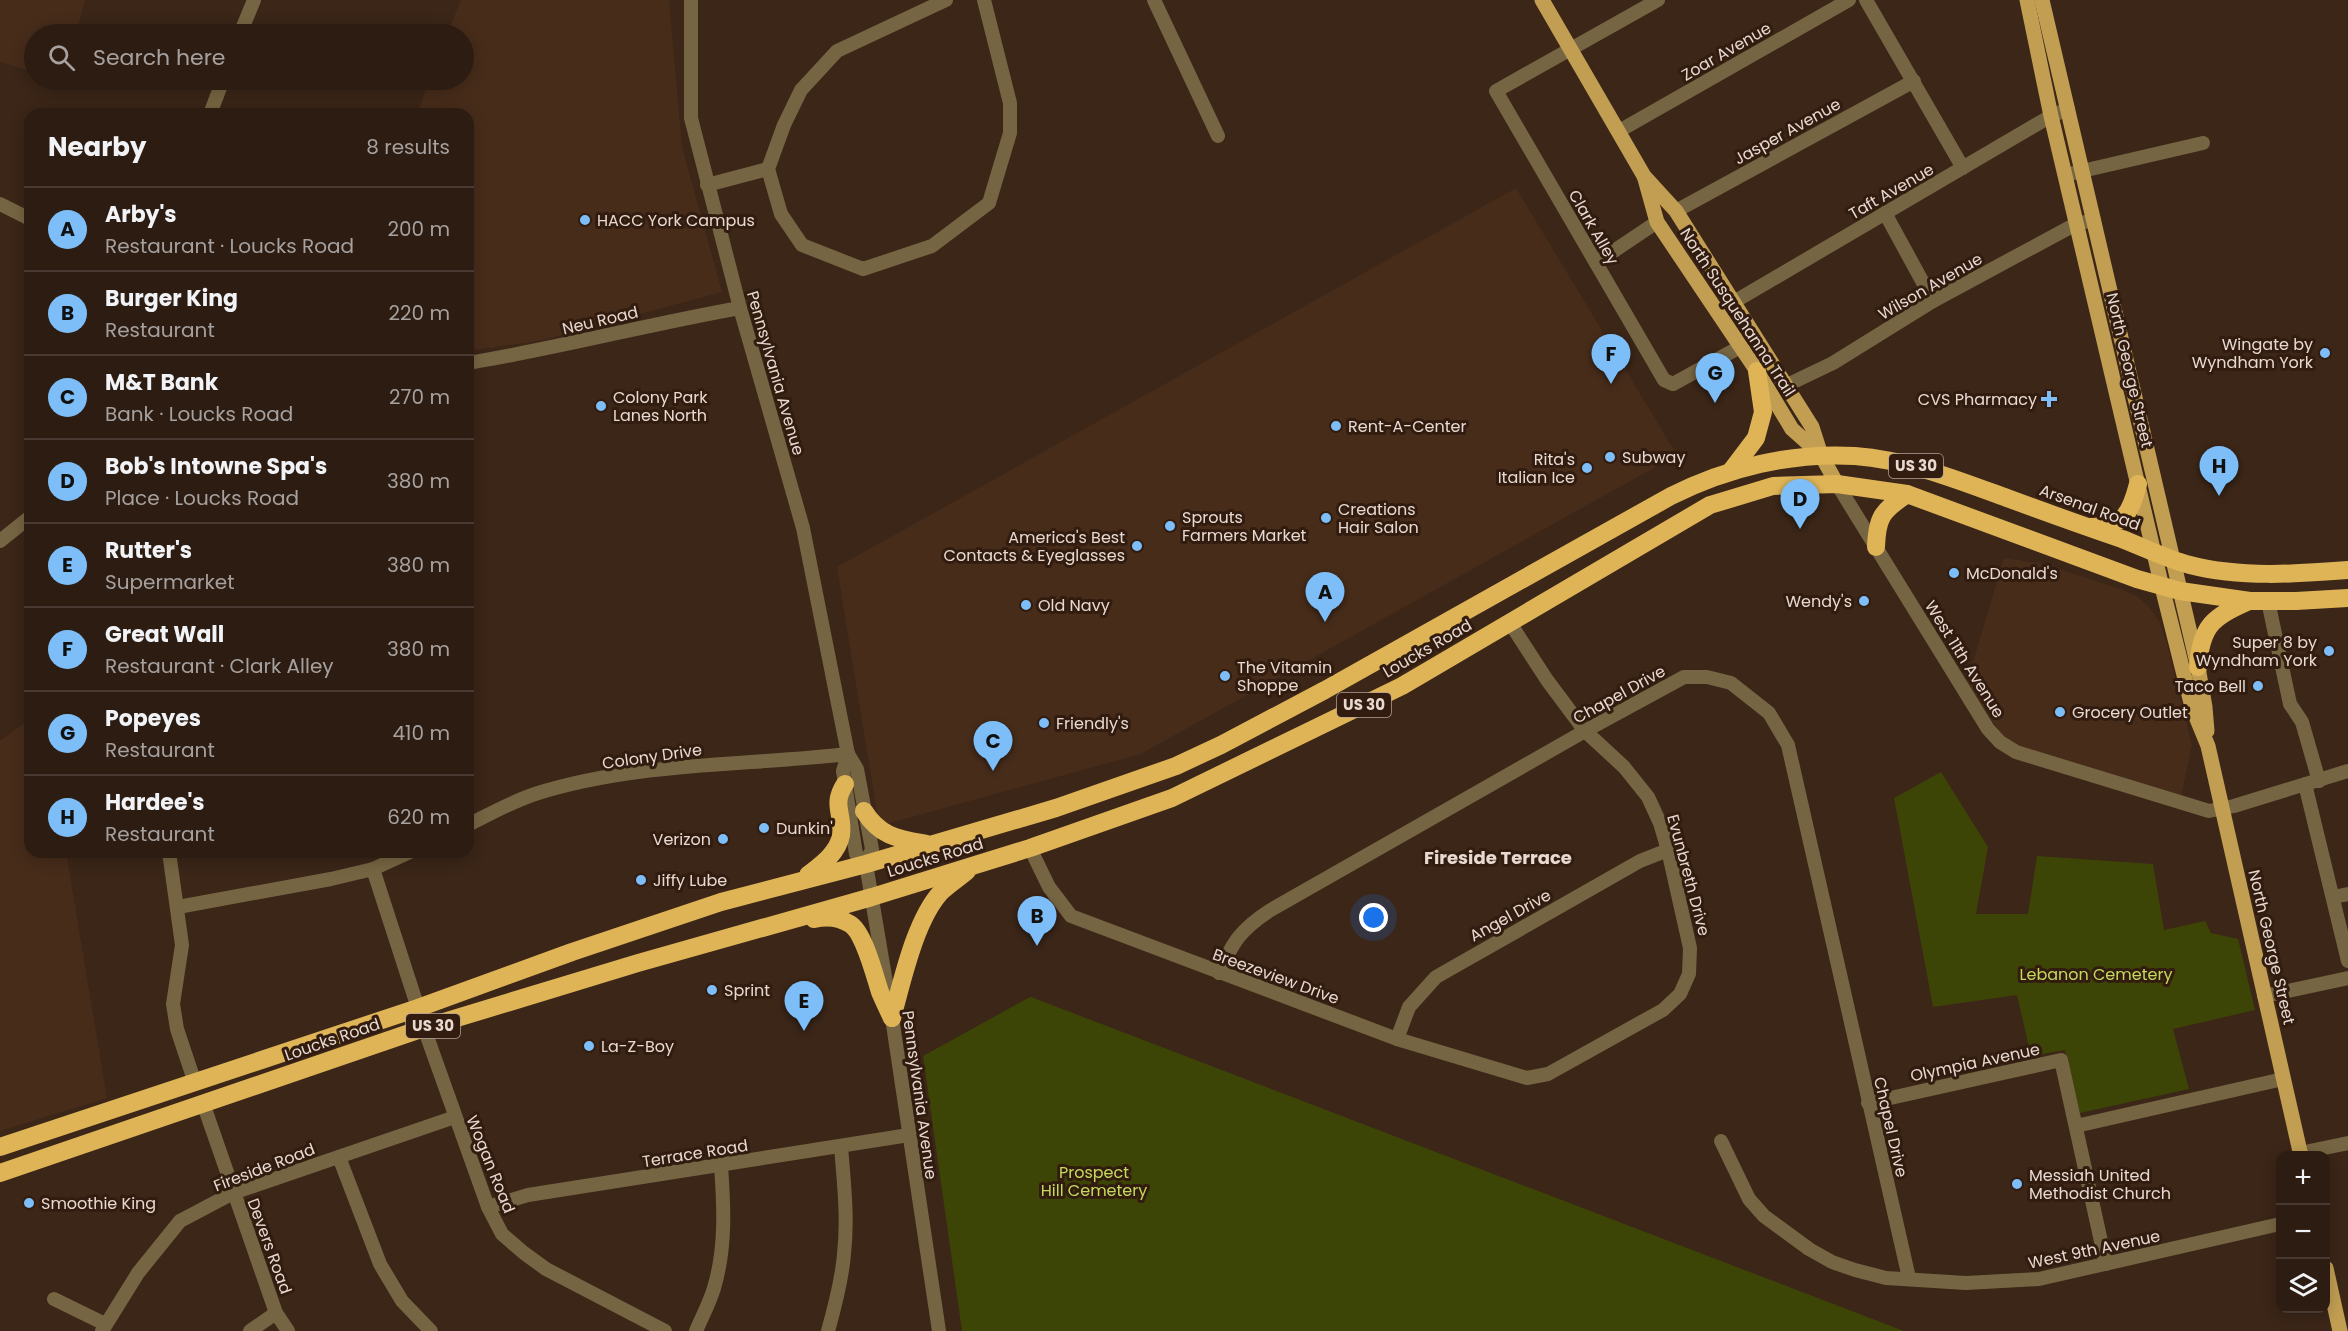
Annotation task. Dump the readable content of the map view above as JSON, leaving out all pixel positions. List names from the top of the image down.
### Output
{
  "streets": {
    "highway": ["US 30", "Arsenal Road", "Loucks Road"],
    "main road": ["North Susquehanna Trail", "North George Street"],
    "street": [
      "Zoar Avenue",
      "Jasper Avenue",
      "Taft Avenue",
      "Clark Alley",
      "Wilson Avenue",
      "Neu Road",
      "Pennsylvania Avenue",
      "West 11th Avenue",
      "Chapel Drive",
      "Colony Drive",
      "Evunbreth Drive",
      "Angel Drive",
      "Breezeview Drive",
      "Olympia Avenue",
      "Terrace Road",
      "Wogan Road",
      "Fireside Road",
      "Devers Road",
      "West 9th Avenue"
    ]
  },
  "crossings": [
    ["Zoar Avenue", "North Susquehanna Trail"],
    ["Jasper Avenue", "North Susquehanna Trail"],
    ["Taft Avenue", "North Susquehanna Trail"],
    ["Taft Avenue", "North George Street"],
    ["Clark Alley", "North Susquehanna Trail"],
    ["Wilson Avenue", "North Susquehanna Trail"],
    ["Wilson Avenue", "North George Street"],
    ["North Susquehanna Trail", "US 30"],
    ["North Susquehanna Trail", "Arsenal Road"],
    ["North Susquehanna Trail", "Loucks Road"],
    ["North Susquehanna Trail", "West 11th Avenue"],
    ["Neu Road", "Pennsylvania Avenue"],
    ["North George Street", "US 30"],
    ["North George Street", "Arsenal Road"],
    ["North George Street", "West 11th Avenue"],
    ["Pennsylvania Avenue", "Loucks Road"],
    ["Pennsylvania Avenue", "Colony Drive"],
    ["Pennsylvania Avenue", "Terrace Road"],
    ["US 30", "Loucks Road"],
    ["US 30", "West 11th Avenue"],
    ["Arsenal Road", "Loucks Road"],
    ["Loucks Road", "West 11th Avenue"],
    ["Loucks Road", "Evunbreth Drive"],
    ["Loucks Road", "Breezeview Drive"],
    ["Loucks Road", "Wogan Road"],
    ["Loucks Road", "Devers Road"],
    ["Chapel Drive", "Evunbreth Drive"],
    ["Chapel Drive", "Breezeview Drive"],
    ["Chapel Drive", "Olympia Avenue"],
    ["Chapel Drive", "West 9th Avenue"],
    ["Evunbreth Drive", "Angel Drive"],
    ["Evunbreth Drive", "Breezeview Drive"],
    ["Angel Drive", "Breezeview Drive"],
    ["Olympia Avenue", "West 9th Avenue"],
    ["Terrace Road", "Wogan Road"],
    ["Wogan Road", "Fireside Road"],
    ["Fireside Road", "Devers Road"]
  ],
  "districts": ["Fireside Terrace"],
  "parks": ["Lebanon Cemetery", "Prospect Hill Cemetery"],
  "places": {
    "other": [
      "HACC York Campus",
      "Wingate by Wyndham York",
      "Colony Park Lanes North",
      "Rent-A-Center",
      "Subway",
      "Rita's Italian Ice",
      "Creations Hair Salon",
      "Sprouts Farmers Market",
      "America's Best Contacts & Eyeglasses",
      "McDonald's",
      "Wendy's",
      "Old Navy",
      "Super 8 by Wyndham York",
      "The Vitamin Shoppe",
      "Taco Bell",
      "Grocery Outlet",
      "Friendly's",
      "Dunkin'",
      "Verizon",
      "Jiffy Lube",
      "Sprint",
      "La-Z-Boy",
      "Messiah United Methodist Church",
      "Smoothie King"
    ],
    "health": ["CVS Pharmacy"]
  },
  "page": {
    "search": "Search here",
    "heading": ["Nearby", "8 results"],
    "list": [
      {
        "mark": "A",
        "name": "Arby's",
        "note": "Restaurant · Loucks Road",
        "value": "200 m"
      },
      {
        "mark": "B",
        "name": "Burger King",
        "note": "Restaurant",
        "value": "220 m"
      },
      {
        "mark": "C",
        "name": "M&T Bank",
        "note": "Bank · Loucks Road",
        "value": "270 m"
      },
      {
        "mark": "D",
        "name": "Bob's Intowne Spa's",
        "note": "Place · Loucks Road",
        "value": "380 m"
      },
      {
        "mark": "E",
        "name": "Rutter's",
        "note": "Supermarket",
        "value": "380 m"
      },
      {
        "mark": "F",
        "name": "Great Wall",
        "note": "Restaurant · Clark Alley",
        "value": "380 m"
      },
      {
        "mark": "G",
        "name": "Popeyes",
        "note": "Restaurant",
        "value": "410 m"
      },
      {
        "mark": "H",
        "name": "Hardee's",
        "note": "Restaurant",
        "value": "620 m"
      }
    ],
    "pins": [
      "F",
      "G",
      "H",
      "D",
      "A",
      "C",
      "B",
      "E"
    ],
    "map_buttons": ["+", "−"]
  }
}
